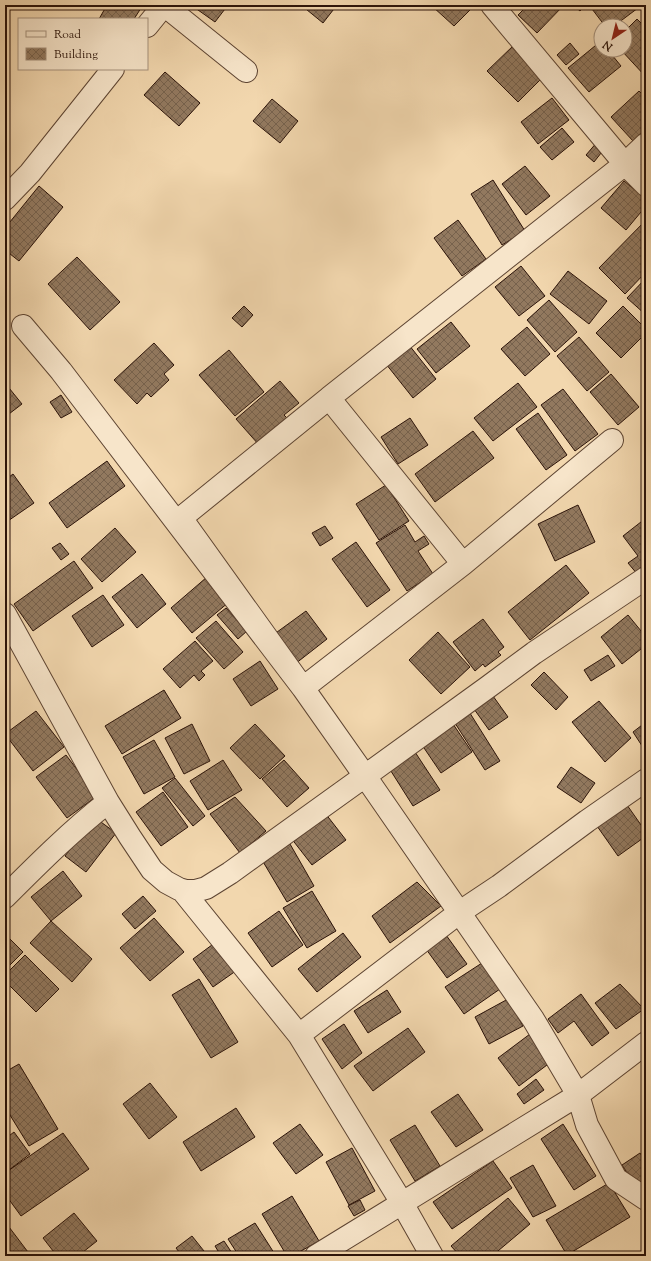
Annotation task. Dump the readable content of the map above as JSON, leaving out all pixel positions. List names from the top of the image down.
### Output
{
  "legend": ["Road", "Building"],
  "north": "bottom left"
}
